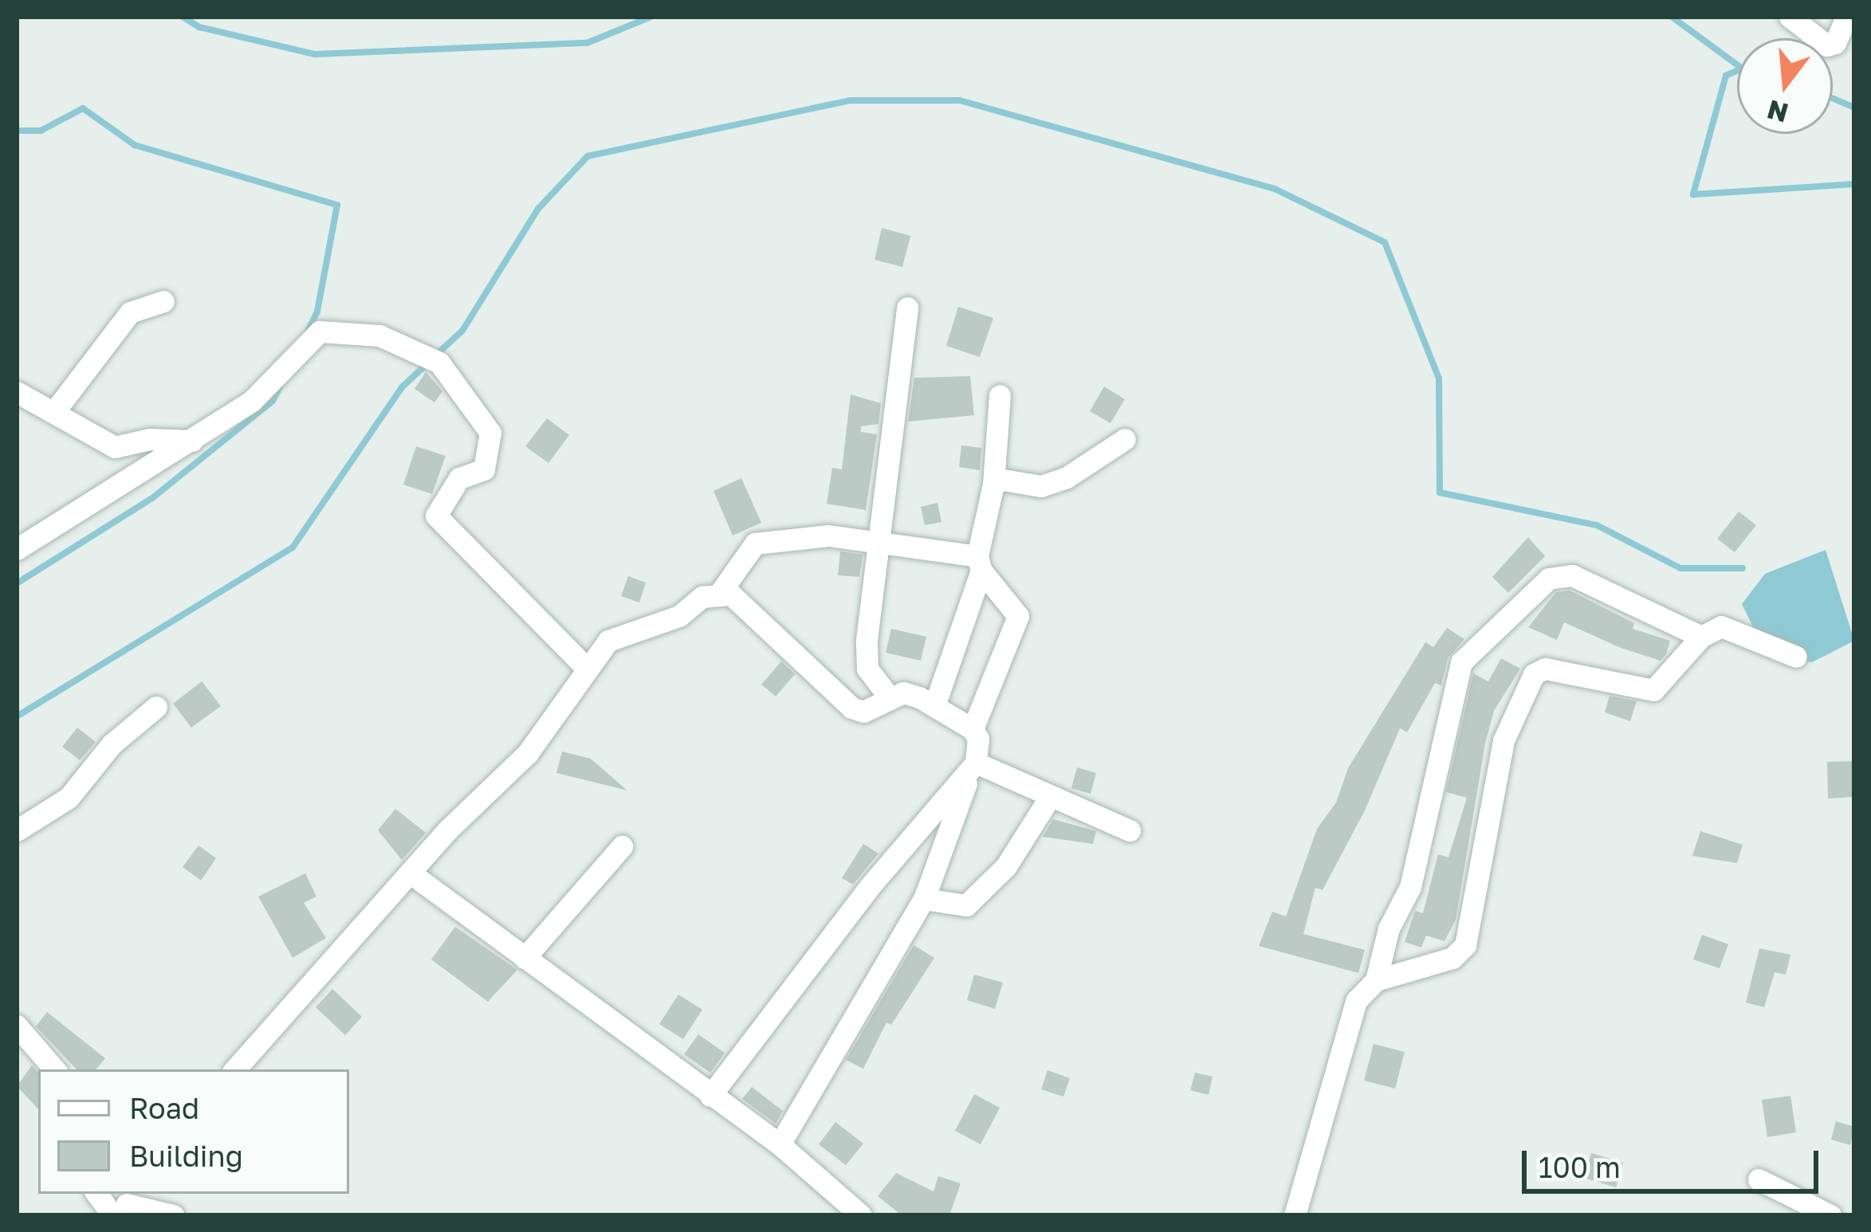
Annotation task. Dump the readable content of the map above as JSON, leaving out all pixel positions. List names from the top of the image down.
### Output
{
  "legend": ["Road", "Building"],
  "scale_bar": "100 m",
  "north": "bottom"
}
